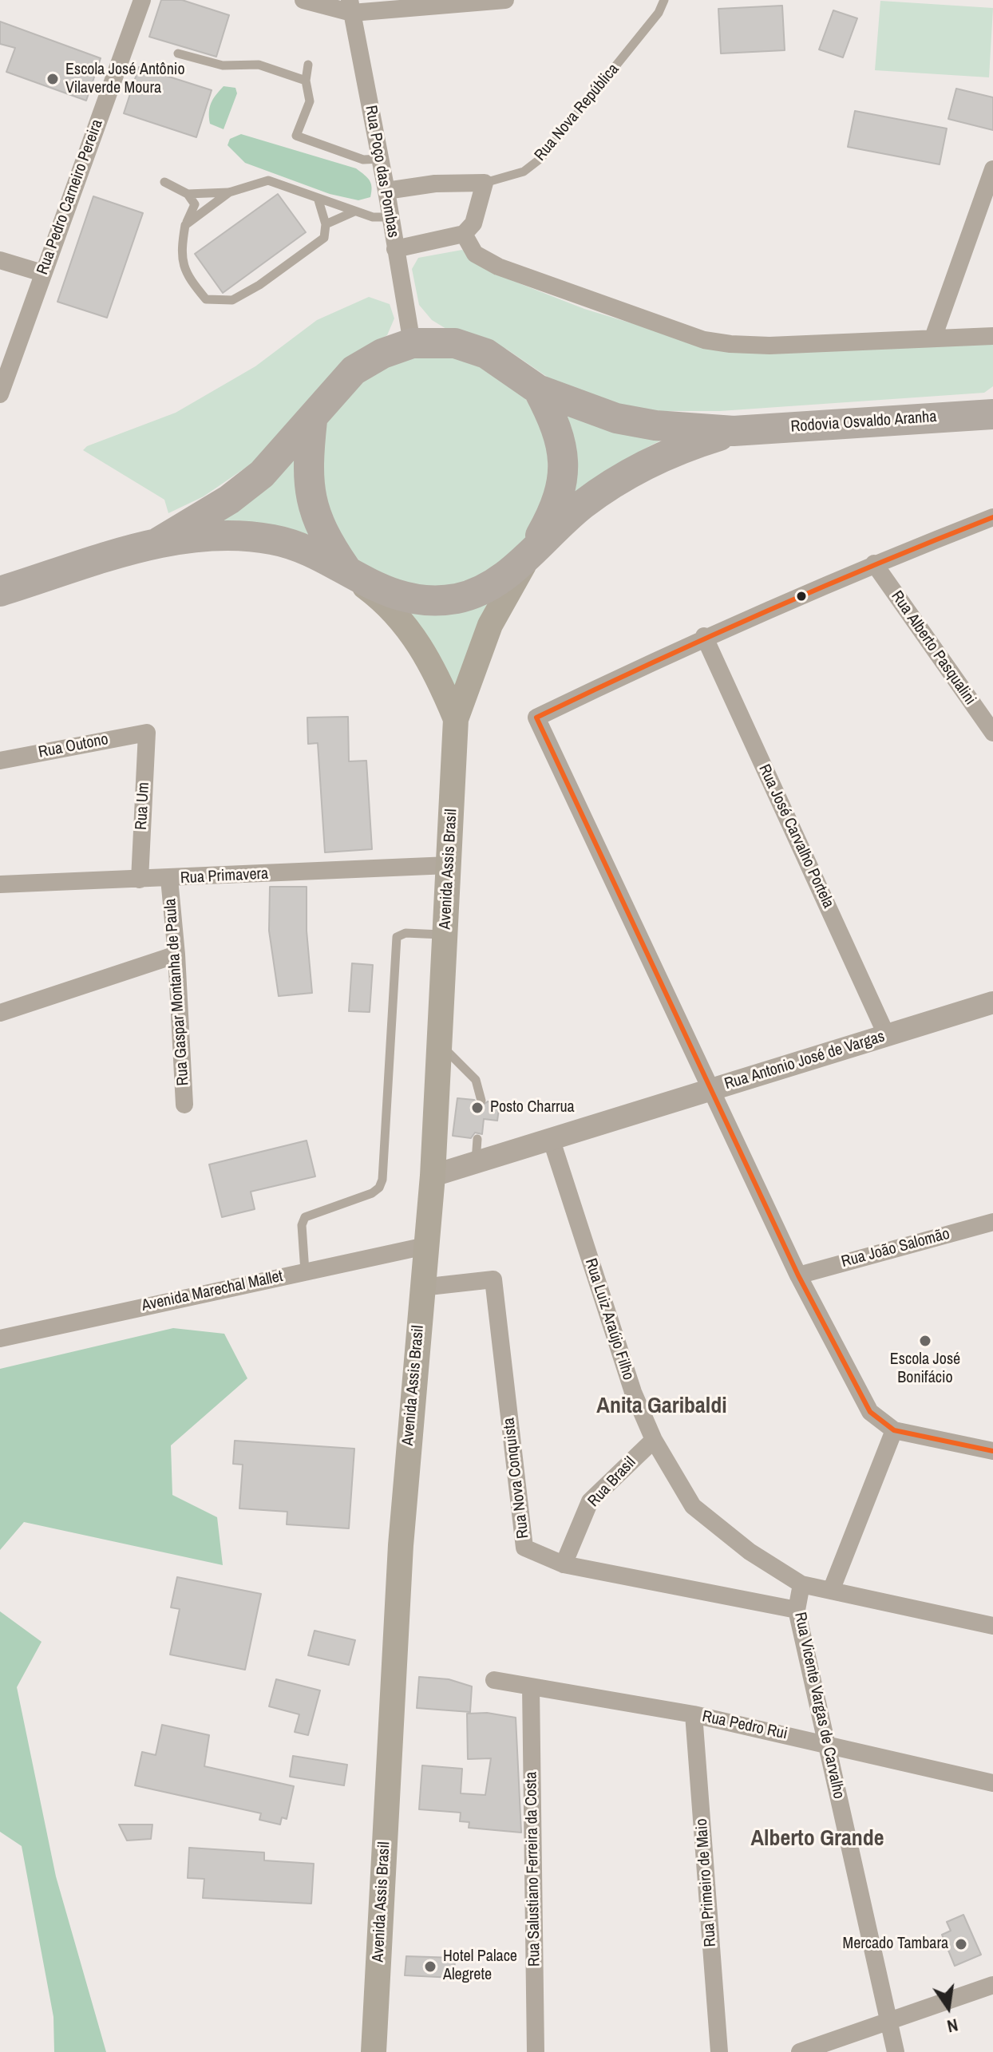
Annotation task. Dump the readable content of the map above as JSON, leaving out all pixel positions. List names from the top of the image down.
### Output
{
  "streets": {
    "highway": ["Rodovia Osvaldo Aranha"],
    "main road": ["Avenida Assis Brasil"],
    "street": [
      "Rua Nova República",
      "Rua Poço das Pombas",
      "Rua Pedro Carneiro Pereira",
      "Rua Alberto Pasqualini",
      "Rua Outono",
      "Rua Um",
      "Rua José Carvalho Portela",
      "Rua Primavera",
      "Rua Gaspar Montanha de Paula",
      "Rua Antonio José de Vargas",
      "Rua João Salomão",
      "Avenida Marechal Mallet",
      "Rua Luiz Araújo Filho",
      "Rua Nova Conquista",
      "Rua Brasil",
      "Rua Vicente Vargas de Carvalho",
      "Rua Pedro Rui",
      "Rua Salustiano Ferreira da Costa",
      "Rua Primeiro de Maio"
    ]
  },
  "crossings": [
    ["Rua Nova República", "Rua Poço das Pombas"],
    ["Rua Outono", "Rua Um"],
    ["Rua Um", "Rua Primavera"],
    ["Rua José Carvalho Portela", "Rua Antonio José de Vargas"],
    ["Avenida Assis Brasil", "Rua Primavera"],
    ["Avenida Assis Brasil", "Rua Antonio José de Vargas"],
    ["Avenida Assis Brasil", "Avenida Marechal Mallet"],
    ["Avenida Assis Brasil", "Rua Nova Conquista"],
    ["Rua Primavera", "Rua Gaspar Montanha de Paula"],
    ["Rua Antonio José de Vargas", "Rua Luiz Araújo Filho"],
    ["Rua Luiz Araújo Filho", "Rua Brasil"],
    ["Rua Luiz Araújo Filho", "Rua Vicente Vargas de Carvalho"],
    ["Rua Nova Conquista", "Rua Brasil"],
    ["Rua Nova Conquista", "Rua Vicente Vargas de Carvalho"],
    ["Rua Vicente Vargas de Carvalho", "Rua Pedro Rui"],
    ["Rua Pedro Rui", "Rua Salustiano Ferreira da Costa"],
    ["Rua Pedro Rui", "Rua Primeiro de Maio"]
  ],
  "districts": ["Anita Garibaldi", "Alberto Grande"],
  "places": [
    "Escola José Antônio Vilaverde Moura",
    "Posto Charrua",
    "Escola José Bonifácio",
    "Mercado Tambara",
    "Hotel Palace Alegrete"
  ],
  "north": "bottom"
}
